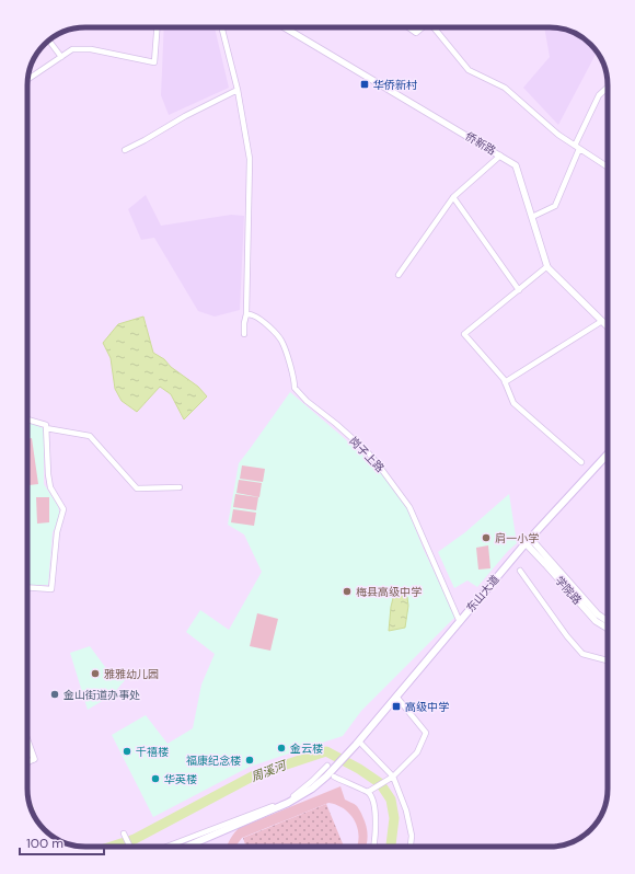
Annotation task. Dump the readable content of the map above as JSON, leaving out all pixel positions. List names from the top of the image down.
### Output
{
  "streets": {
    "main road": ["东山大道"],
    "street": ["侨新路", "岗子上路", "学院路"]
  },
  "crossings": [
    ["岗子上路", "东山大道"],
    ["学院路", "东山大道"]
  ],
  "water": ["周溪河"],
  "places": {
    "transit": ["华侨新村", "高级中学"],
    "other": [
      "肩一小学",
      "梅县高级中学",
      "雅雅幼儿园",
      "金山街道办事处",
      "金云楼",
      "千禧楼",
      "福康纪念楼",
      "华英楼"
    ]
  },
  "scale_bar": "100 m"
}
